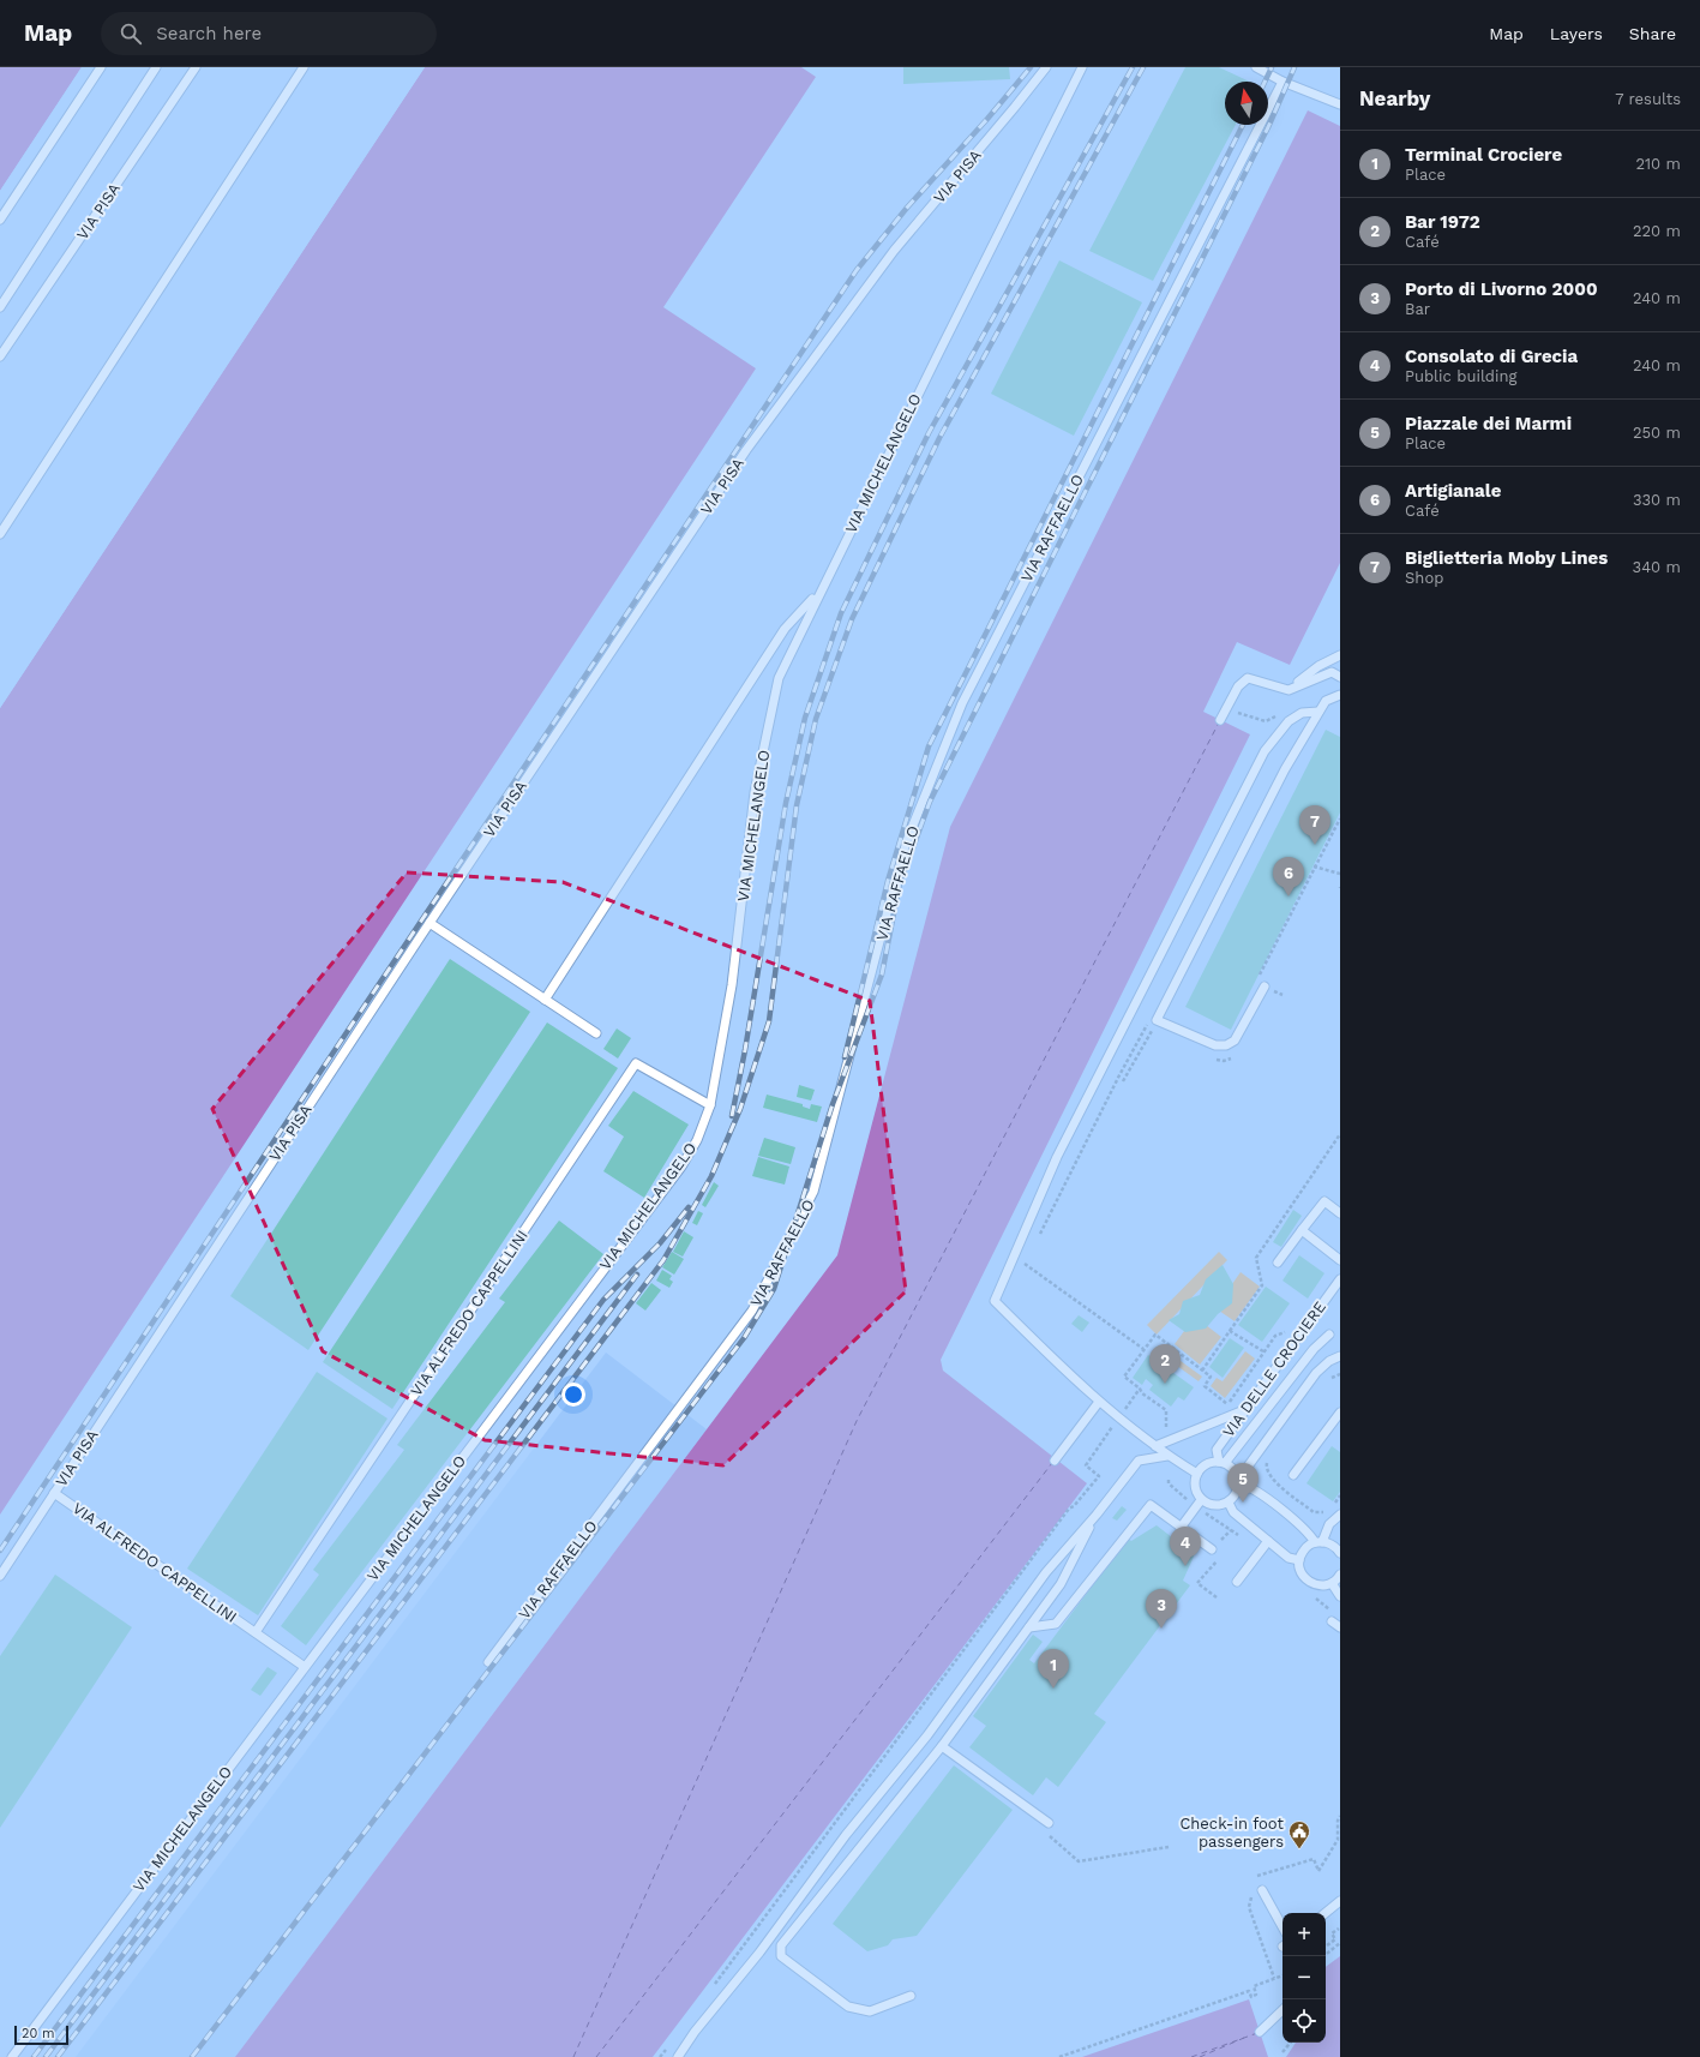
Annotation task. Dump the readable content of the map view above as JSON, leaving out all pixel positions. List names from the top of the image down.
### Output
{
  "streets": {
    "lane": [
      "VIA PISA",
      "VIA MICHELANGELO",
      "VIA RAFFAELLO",
      "VIA ALFREDO CAPPELLINI",
      "VIA DELLE CROCIERE"
    ]
  },
  "crossings": [
    ["VIA PISA", "VIA ALFREDO CAPPELLINI"],
    ["VIA MICHELANGELO", "VIA ALFREDO CAPPELLINI"]
  ],
  "places": {
    "public building": ["Check-in foot passengers"]
  },
  "scale_bar": "20 m",
  "north": "top",
  "page": {
    "header": "Map",
    "search": "Search here",
    "nav": ["Map", "Layers", "Share"],
    "heading": ["Nearby", "7 results"],
    "list": [
      {
        "mark": "1",
        "name": "Terminal Crociere",
        "note": "Place",
        "value": "210 m"
      },
      {
        "mark": "2",
        "name": "Bar 1972",
        "note": "Café",
        "value": "220 m"
      },
      {
        "mark": "3",
        "name": "Porto di Livorno 2000",
        "note": "Bar",
        "value": "240 m"
      },
      {
        "mark": "4",
        "name": "Consolato di Grecia",
        "note": "Public building",
        "value": "240 m"
      },
      {
        "mark": "5",
        "name": "Piazzale dei Marmi",
        "note": "Place",
        "value": "250 m"
      },
      {
        "mark": "6",
        "name": "Artigianale",
        "note": "Café",
        "value": "330 m"
      },
      {
        "mark": "7",
        "name": "Biglietteria Moby Lines",
        "note": "Shop",
        "value": "340 m"
      }
    ],
    "pins": [
      "7",
      "6",
      "2",
      "5",
      "4",
      "3",
      "1"
    ],
    "map_buttons": ["+", "−"],
    "scale": "20 m"
  }
}
